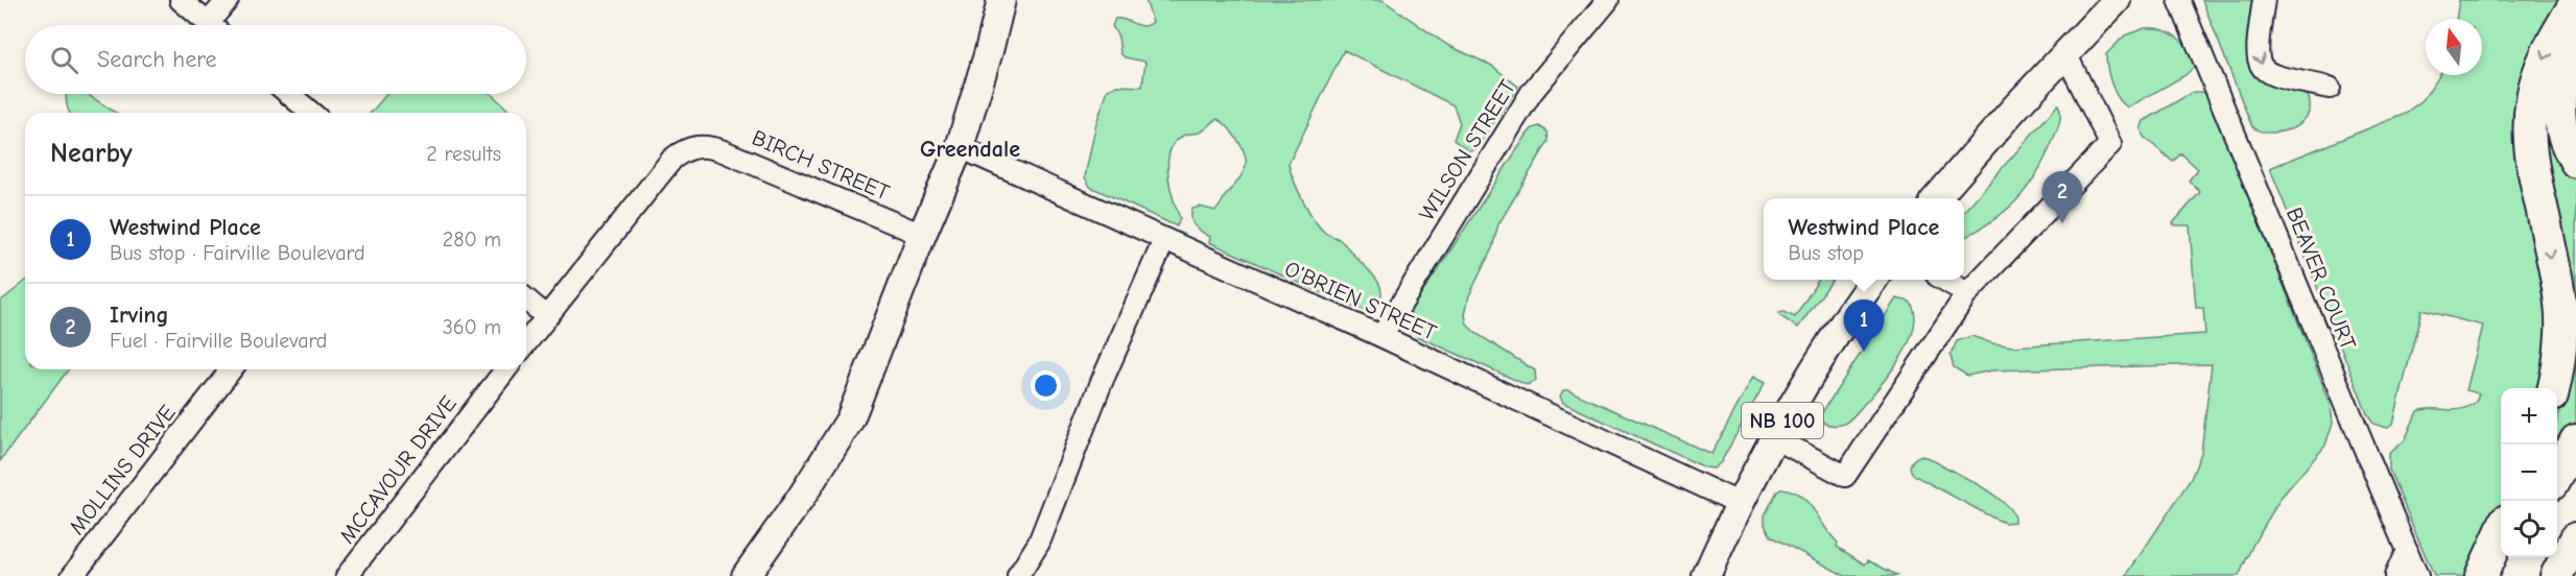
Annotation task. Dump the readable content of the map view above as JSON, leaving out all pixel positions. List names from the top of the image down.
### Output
{
  "streets": {
    "main road": ["NB 100"],
    "street": [
      "WILSON STREET",
      "BIRCH STREET",
      "BEAVER COURT",
      "O'BRIEN STREET",
      "MOLLINS DRIVE",
      "MCCAVOUR DRIVE"
    ]
  },
  "crossings": [
    ["WILSON STREET", "O'BRIEN STREET"],
    ["O'BRIEN STREET", "NB 100"]
  ],
  "districts": ["Greendale"],
  "north": "top",
  "page": {
    "search": "Search here",
    "heading": ["Nearby", "2 results"],
    "pins": ["2", "1"],
    "list": [
      {
        "mark": "1",
        "name": "Westwind Place",
        "note": "Bus stop · Fairville Boulevard",
        "value": "280 m"
      },
      {
        "mark": "2",
        "name": "Irving",
        "note": "Fuel · Fairville Boulevard",
        "value": "360 m"
      }
    ],
    "popup": ["Westwind Place", "Bus stop"],
    "map_buttons": ["+", "−"]
  }
}
